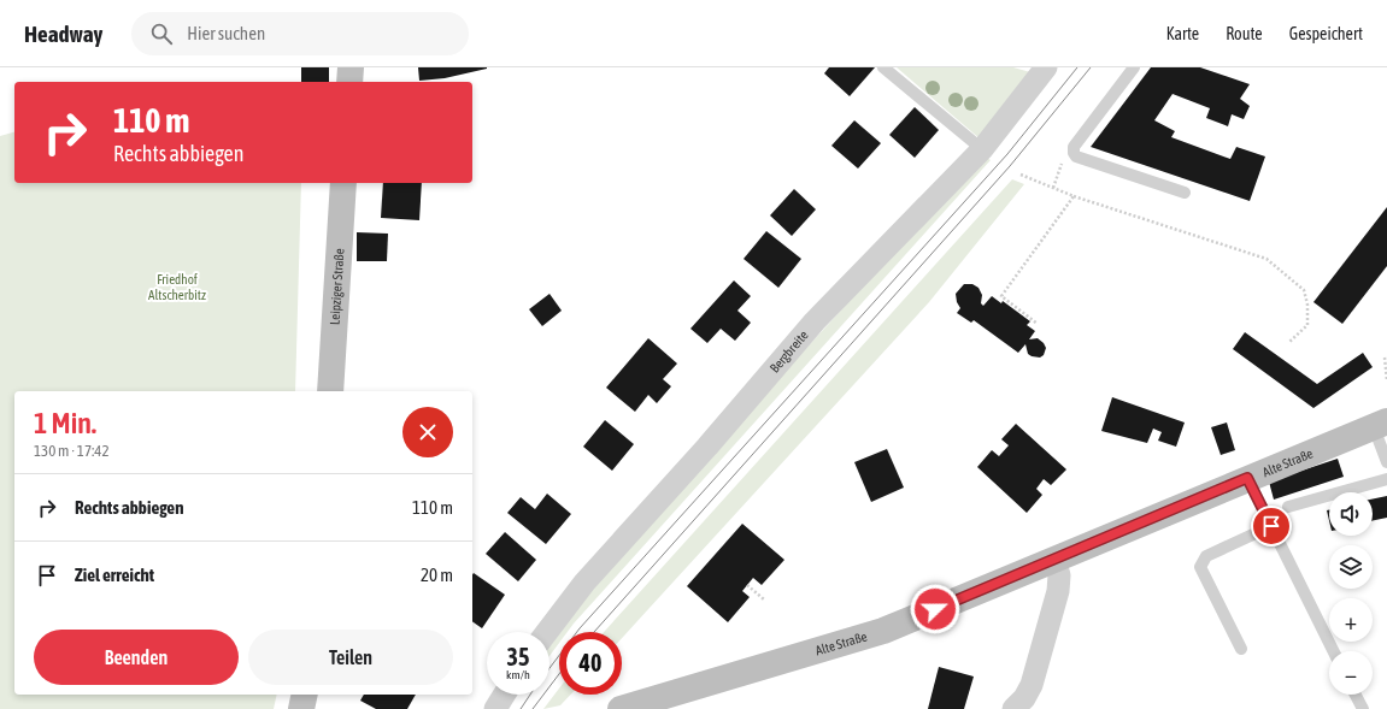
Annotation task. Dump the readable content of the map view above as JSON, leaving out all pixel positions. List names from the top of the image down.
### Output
{
  "streets": {
    "street": ["Leipziger Straße", "Bergbreite", "Alte Straße"]
  },
  "parks": ["Friedhof Altscherbitz"],
  "page": {
    "header": "Headway",
    "search": "Hier suchen",
    "nav": ["Karte", "Route", "Gespeichert"],
    "turn": ["110 m", "Rechts abbiegen"],
    "heading": ["1 Min.", "130 m · 17:42"],
    "list": [
      {
        "name": "Rechts abbiegen",
        "value": "110 m"
      },
      {
        "name": "Ziel erreicht",
        "value": "20 m"
      }
    ],
    "map_buttons": ["+", "−"],
    "buttons": ["Beenden", "Teilen"],
    "speed": "35 km/h",
    "limit": "40"
  }
}
